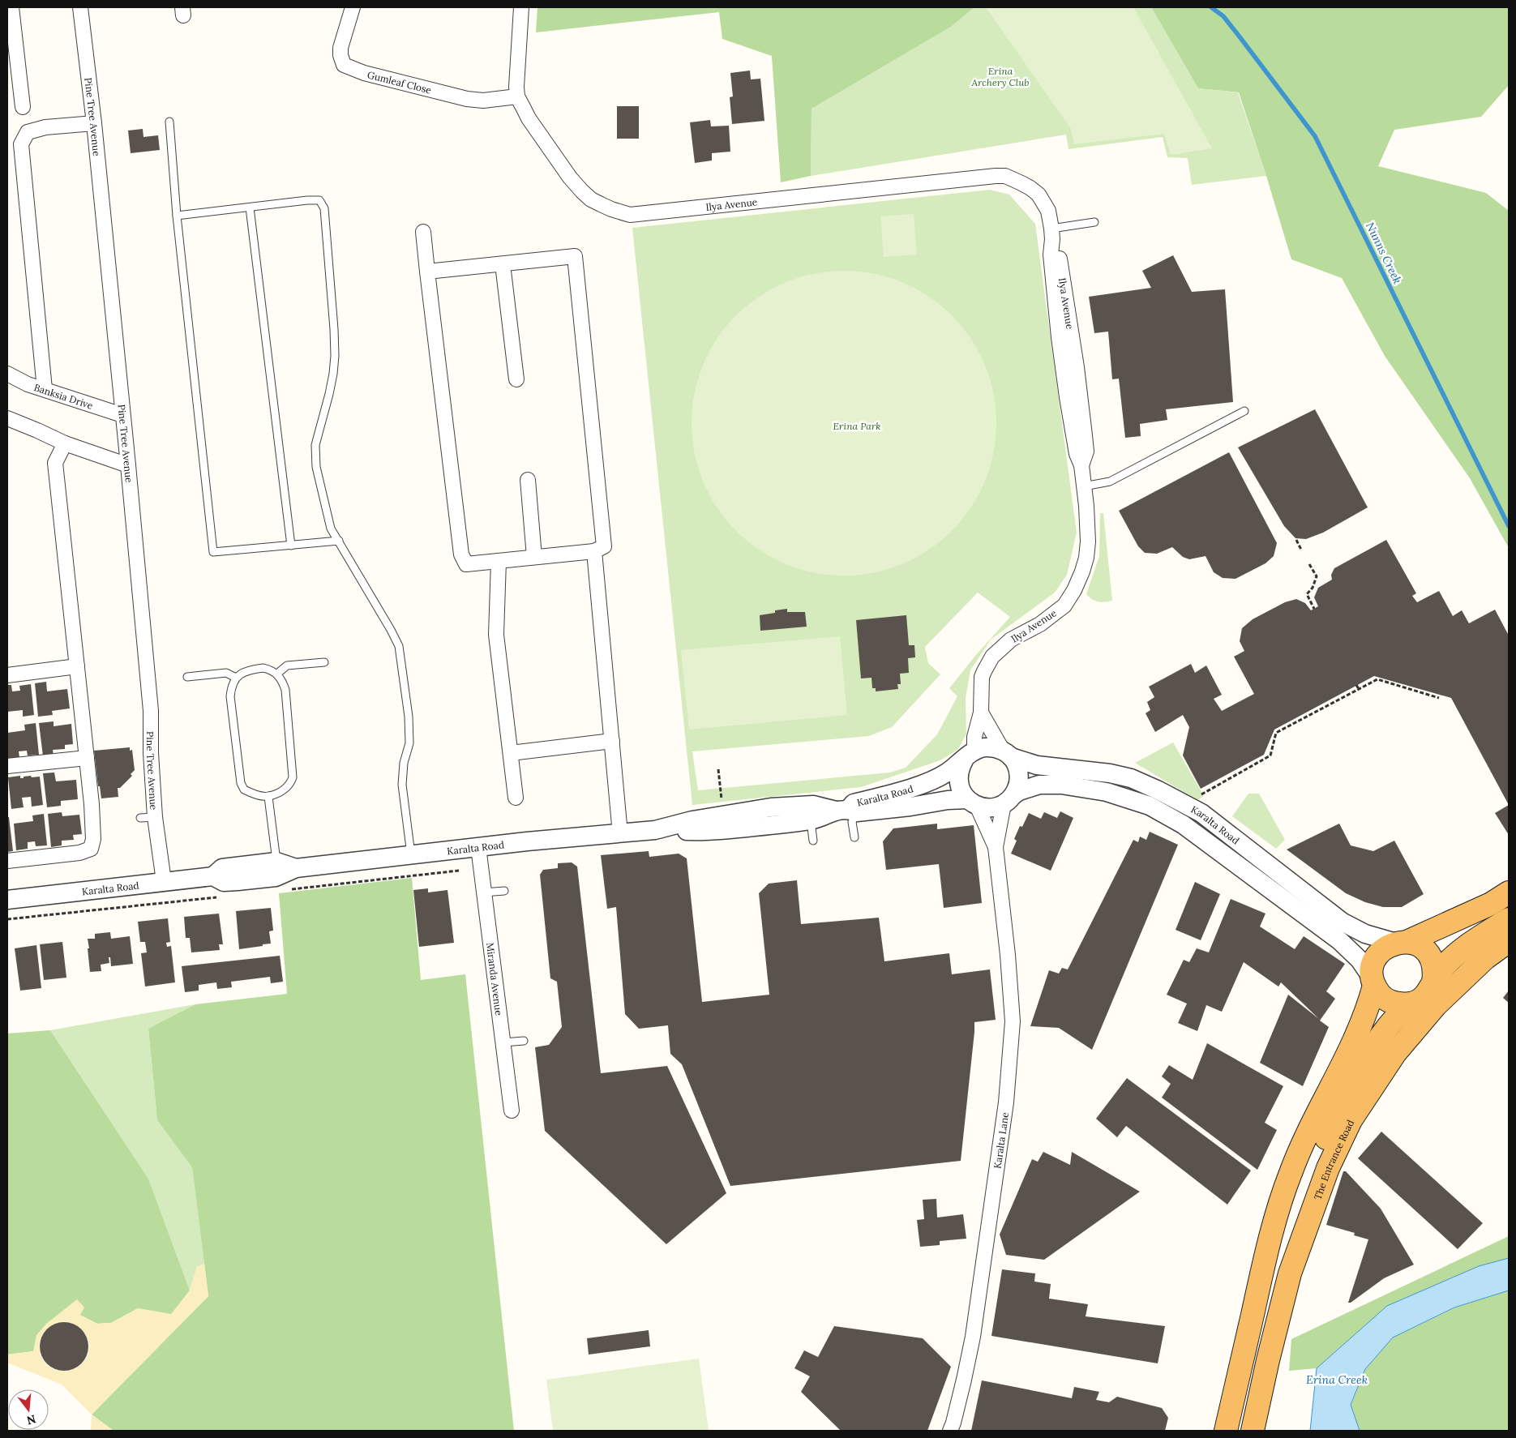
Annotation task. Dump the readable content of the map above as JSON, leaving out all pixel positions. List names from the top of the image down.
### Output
{
  "streets": {
    "highway": ["The Entrance Road"],
    "street": [
      "Gumleaf Close",
      "Pine Tree Avenue",
      "Ilya Avenue",
      "Banksia Drive",
      "Karalta Road",
      "Miranda Avenue",
      "Karalta Lane"
    ]
  },
  "crossings": [
    ["Gumleaf Close", "Ilya Avenue"],
    ["Pine Tree Avenue", "Banksia Drive"],
    ["Pine Tree Avenue", "Karalta Road"],
    ["Ilya Avenue", "Karalta Road"],
    ["Ilya Avenue", "Karalta Lane"],
    ["Karalta Road", "Miranda Avenue"],
    ["Karalta Road", "Karalta Lane"]
  ],
  "water": ["Nunns Creek", "Erina Creek"],
  "parks": ["Erina Archery Club", "Erina Park"],
  "north": "bottom"
}
